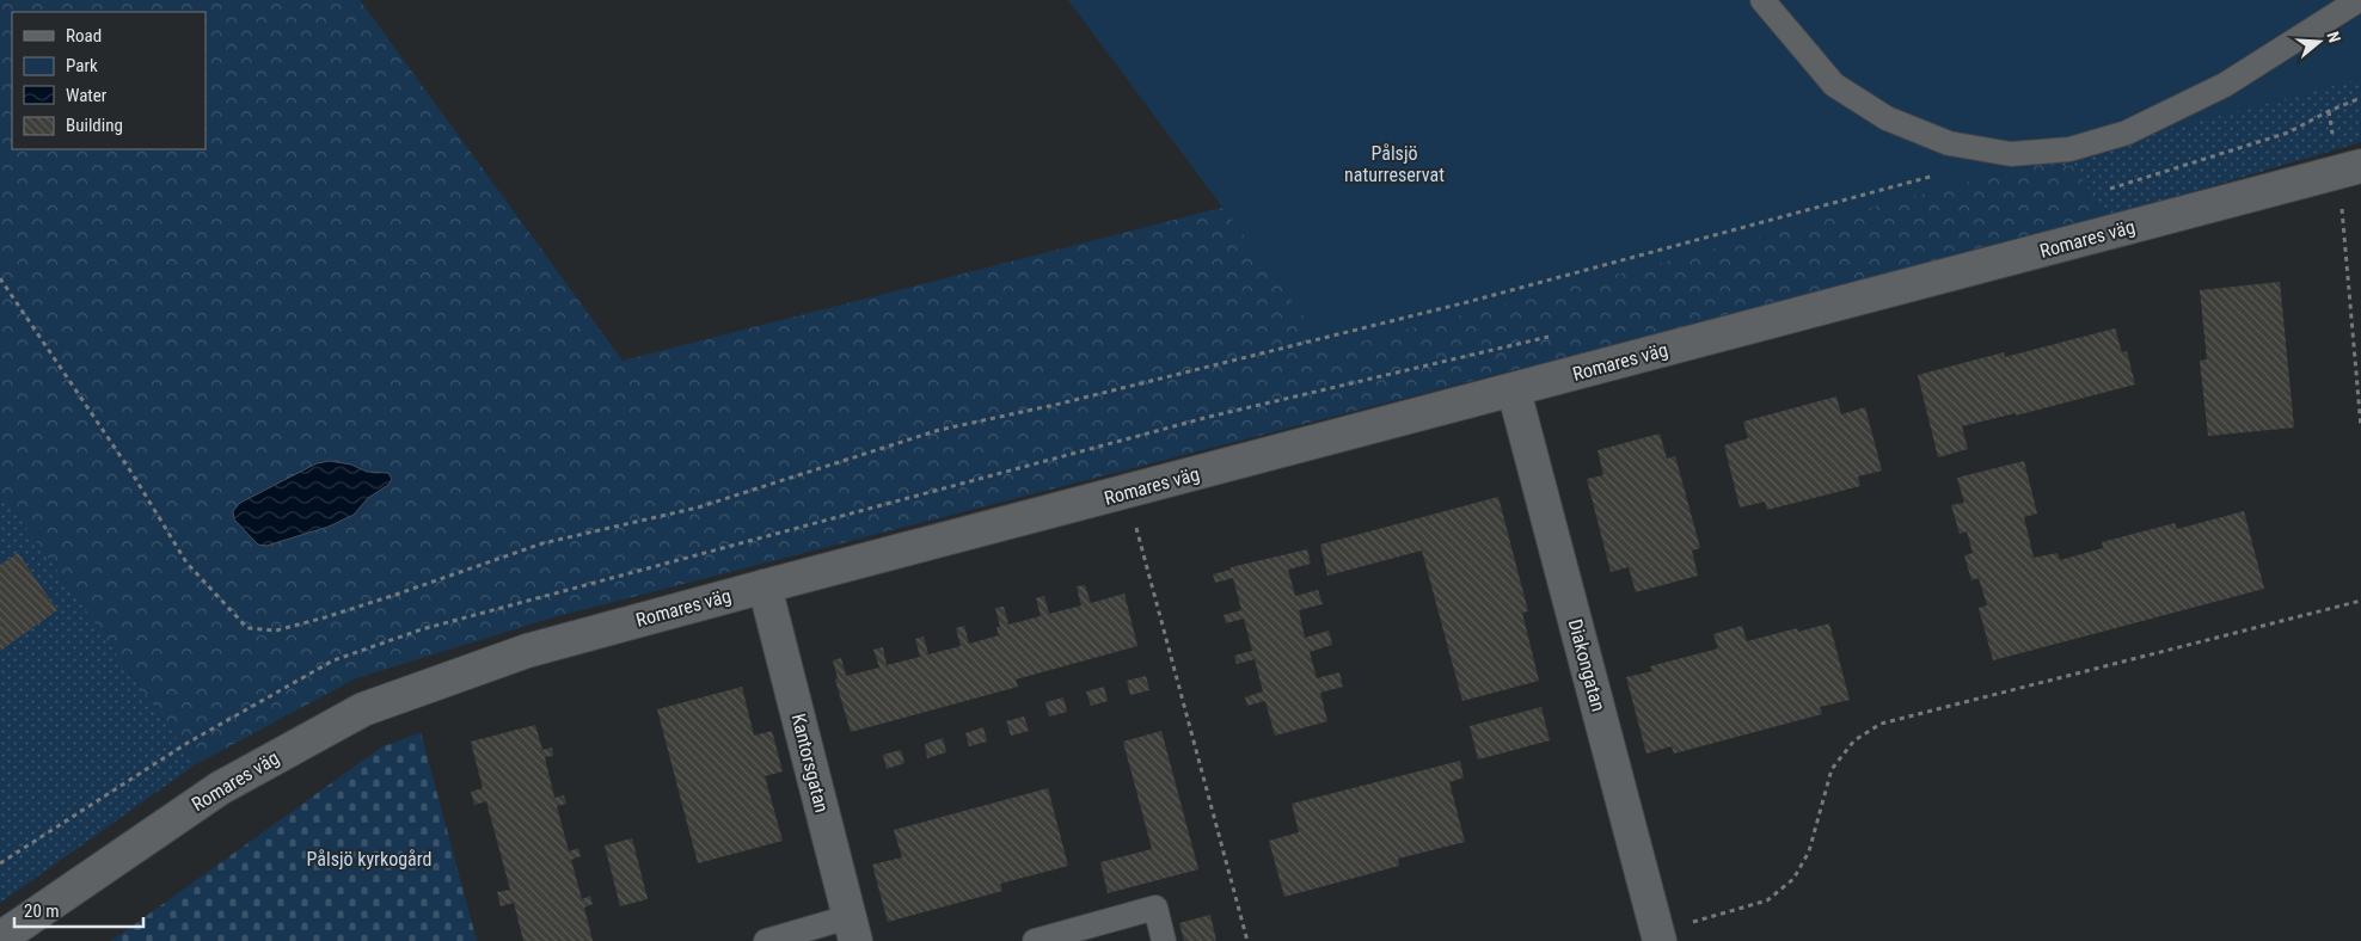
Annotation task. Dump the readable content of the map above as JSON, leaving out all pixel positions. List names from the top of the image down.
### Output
{
  "streets": {
    "street": ["Romares väg", "Diakongatan", "Kantorsgatan"]
  },
  "crossings": [
    ["Romares väg", "Diakongatan"],
    ["Romares väg", "Kantorsgatan"]
  ],
  "parks": ["Pålsjö naturreservat", "Pålsjö kyrkogård"],
  "legend": [
    "Road",
    "Park",
    "Water",
    "Building"
  ],
  "scale_bar": "20 m",
  "north": "right"
}
